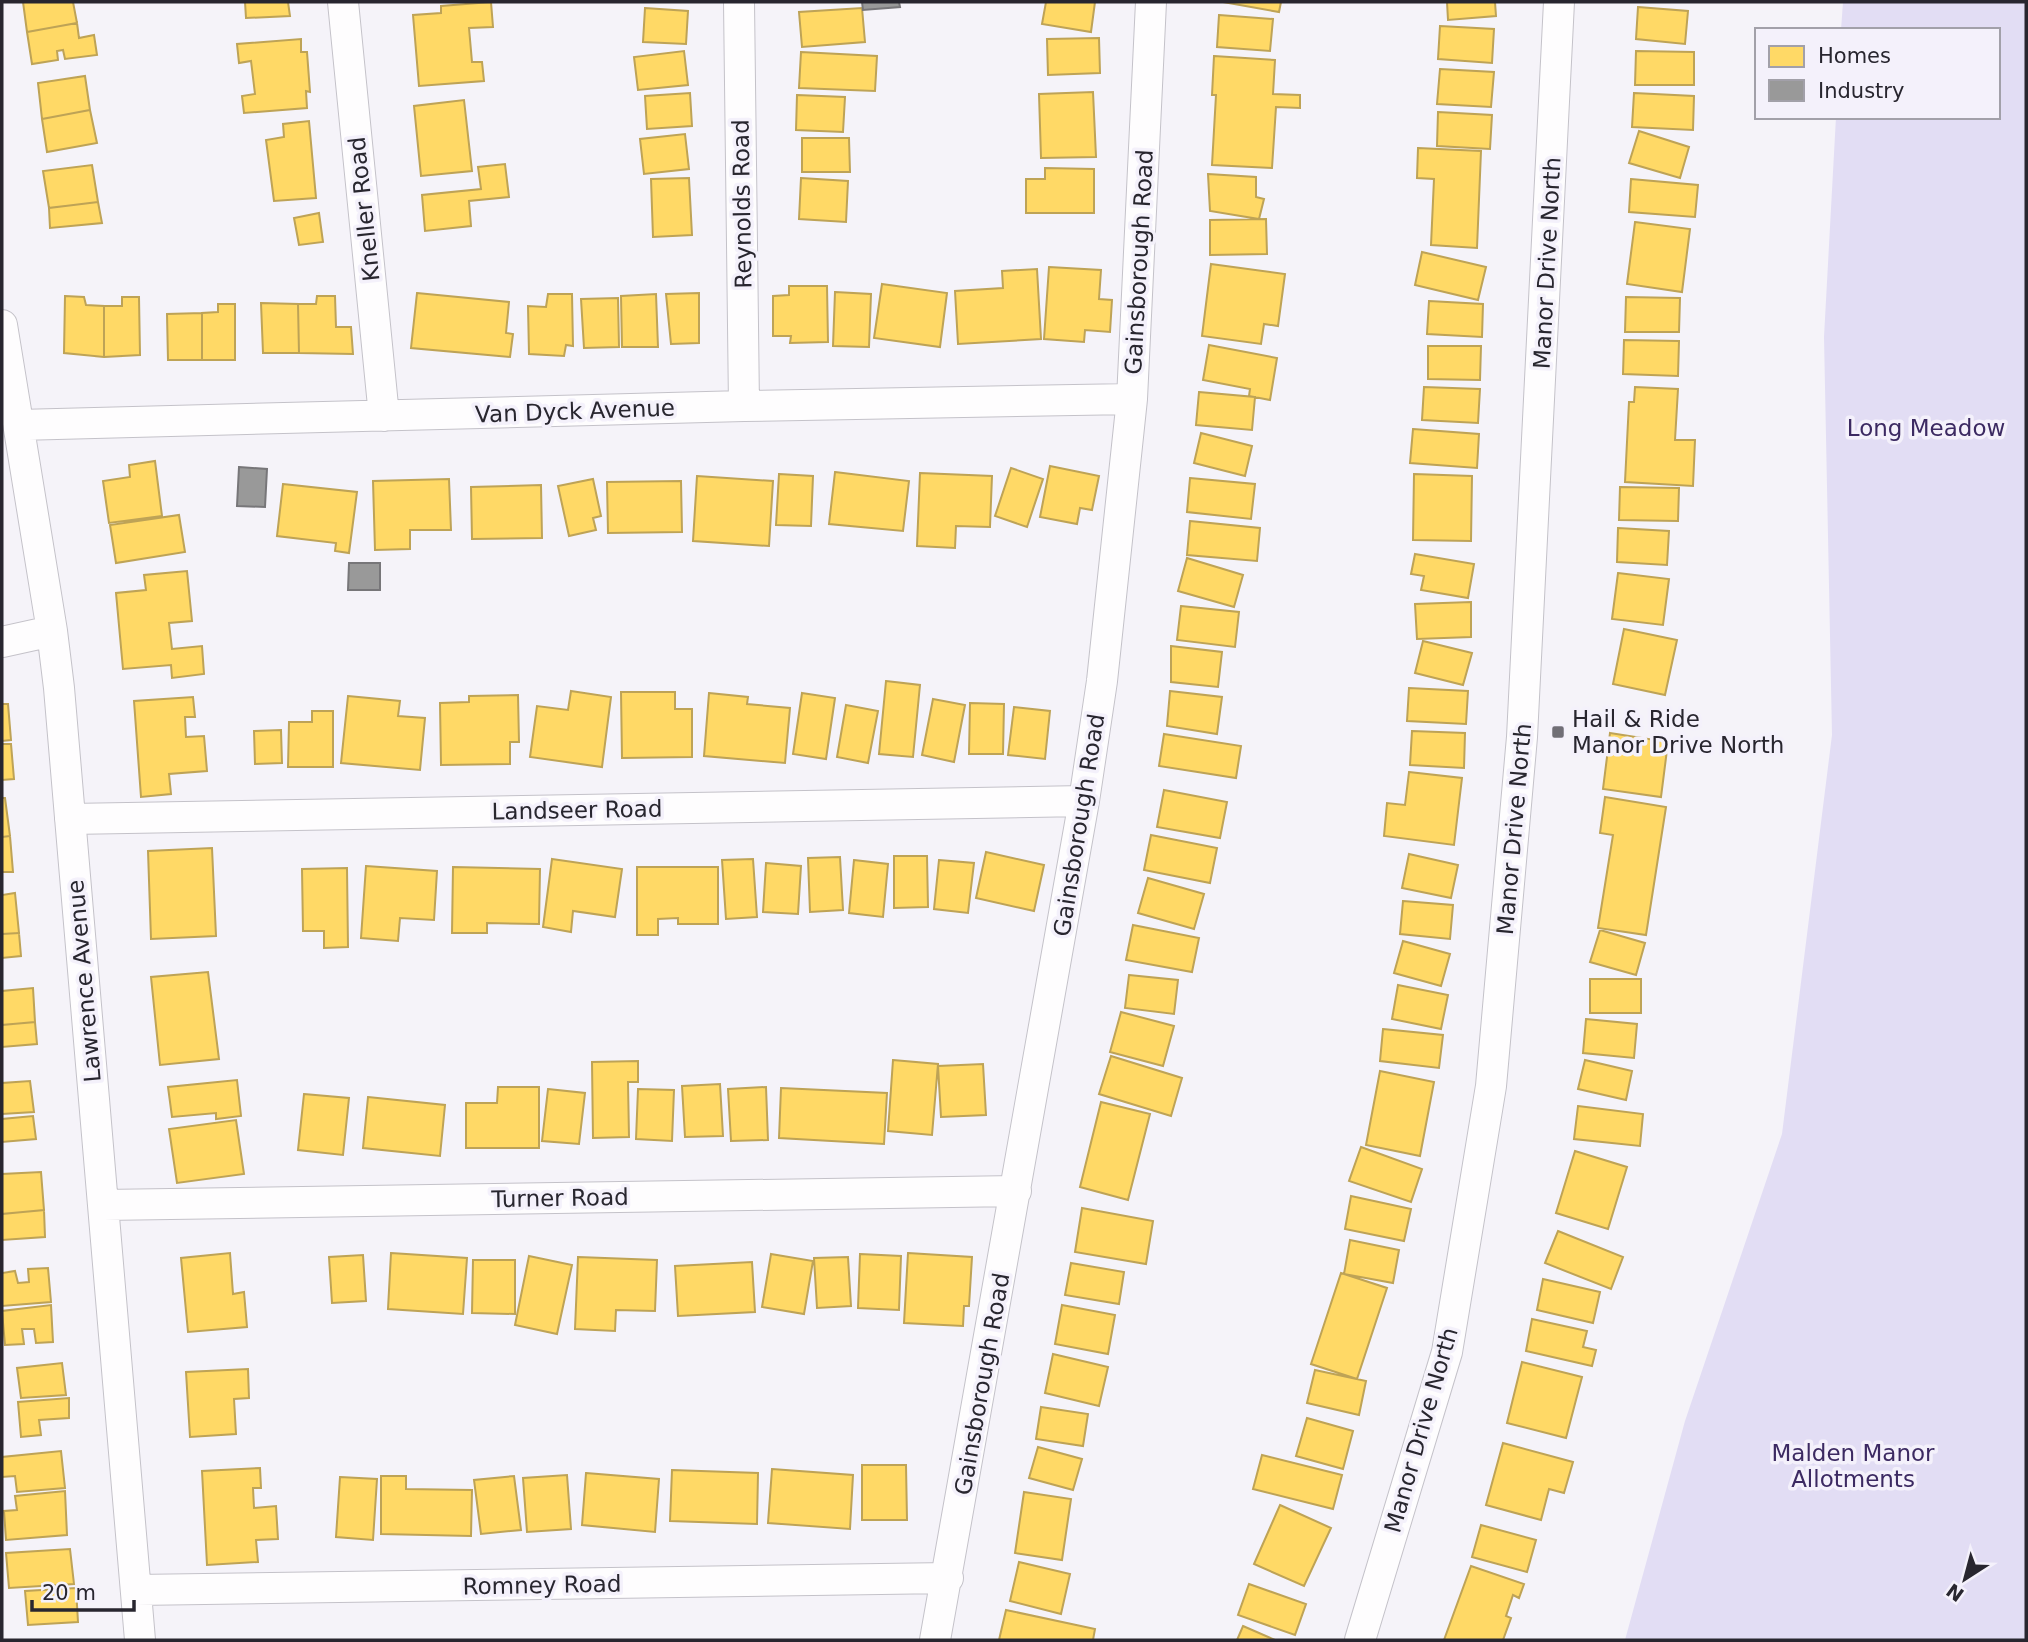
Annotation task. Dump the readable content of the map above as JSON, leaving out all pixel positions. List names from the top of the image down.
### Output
{
  "streets": {
    "street": [
      "Reynolds Road",
      "Kneller Road",
      "Gainsborough Road",
      "Manor Drive North",
      "Van Dyck Avenue",
      "Landseer Road",
      "Lawrence Avenue",
      "Turner Road",
      "Romney Road"
    ]
  },
  "crossings": [
    ["Reynolds Road", "Van Dyck Avenue"],
    ["Kneller Road", "Van Dyck Avenue"],
    ["Gainsborough Road", "Van Dyck Avenue"],
    ["Gainsborough Road", "Landseer Road"],
    ["Gainsborough Road", "Turner Road"],
    ["Gainsborough Road", "Romney Road"],
    ["Van Dyck Avenue", "Lawrence Avenue"],
    ["Landseer Road", "Lawrence Avenue"],
    ["Lawrence Avenue", "Turner Road"],
    ["Lawrence Avenue", "Romney Road"]
  ],
  "parks": ["Long Meadow", "Malden Manor Allotments"],
  "places": {
    "transit": ["Hail & Ride Manor Drive North"]
  },
  "legend": ["Homes", "Industry"],
  "scale_bar": "20 m",
  "north": "bottom left"
}
